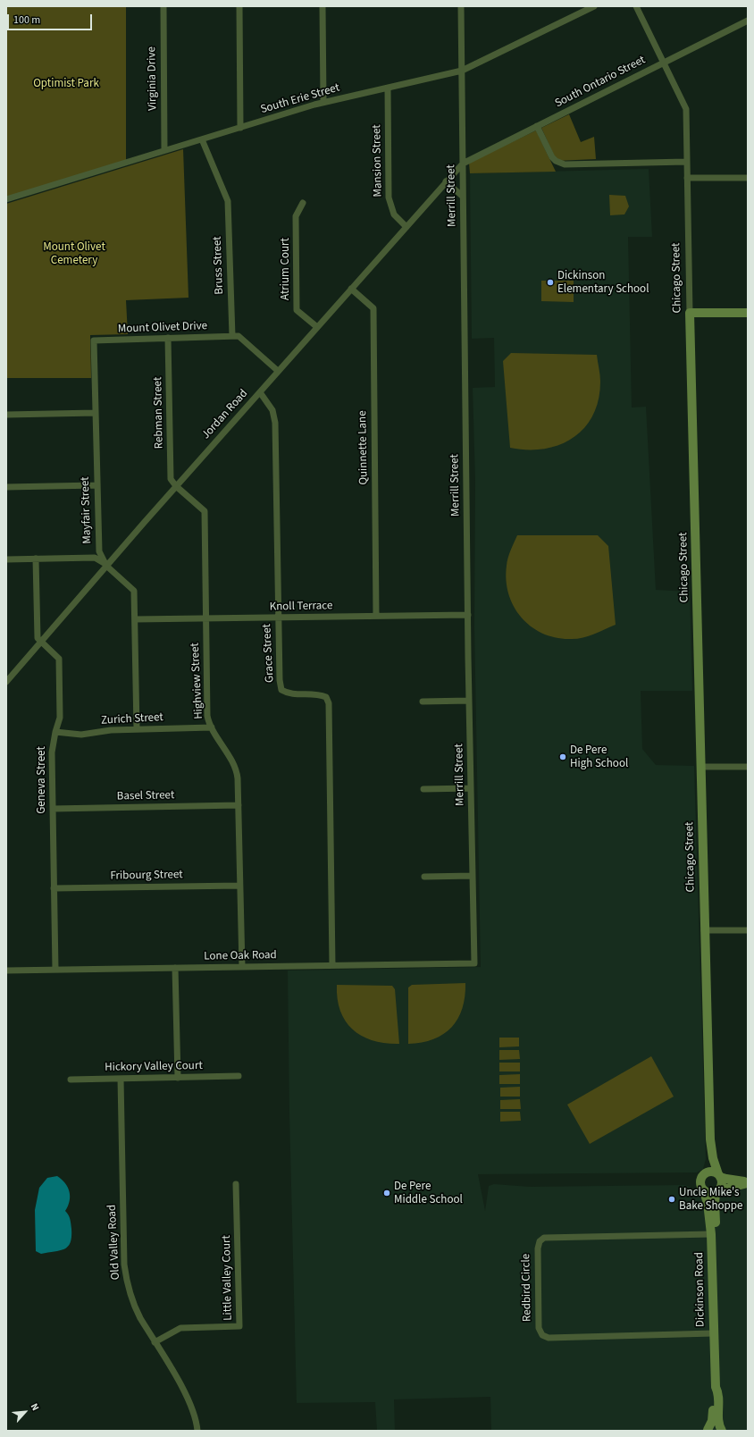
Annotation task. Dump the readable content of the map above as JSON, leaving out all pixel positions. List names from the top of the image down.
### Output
{
  "streets": {
    "street": [
      "Virginia Drive",
      "South Ontario Street",
      "South Erie Street",
      "Mansion Street",
      "Merrill Street",
      "Bruss Street",
      "Atrium Court",
      "Chicago Street",
      "Mount Olivet Drive",
      "Rebman Street",
      "Jordan Road",
      "Quinnette Lane",
      "Mayfair Street",
      "Knoll Terrace",
      "Grace Street",
      "Highview Street",
      "Zurich Street",
      "Geneva Street",
      "Basel Street",
      "Fribourg Street",
      "Lone Oak Road",
      "Hickory Valley Court",
      "Old Valley Road",
      "Little Valley Court",
      "Redbird Circle",
      "Dickinson Road"
    ]
  },
  "crossings": [
    ["Virginia Drive", "South Erie Street"],
    ["South Ontario Street", "Merrill Street"],
    ["South Ontario Street", "Chicago Street"],
    ["South Ontario Street", "Jordan Road"],
    ["South Erie Street", "Mansion Street"],
    ["South Erie Street", "Merrill Street"],
    ["South Erie Street", "Bruss Street"],
    ["Mansion Street", "Jordan Road"],
    ["Merrill Street", "Jordan Road"],
    ["Merrill Street", "Knoll Terrace"],
    ["Merrill Street", "Lone Oak Road"],
    ["Bruss Street", "Mount Olivet Drive"],
    ["Atrium Court", "Jordan Road"],
    ["Chicago Street", "Dickinson Road"],
    ["Mount Olivet Drive", "Rebman Street"],
    ["Mount Olivet Drive", "Mayfair Street"],
    ["Rebman Street", "Jordan Road"],
    ["Rebman Street", "Highview Street"],
    ["Jordan Road", "Quinnette Lane"],
    ["Jordan Road", "Mayfair Street"],
    ["Jordan Road", "Grace Street"],
    ["Jordan Road", "Highview Street"],
    ["Jordan Road", "Geneva Street"],
    ["Quinnette Lane", "Knoll Terrace"],
    ["Mayfair Street", "Knoll Terrace"],
    ["Mayfair Street", "Zurich Street"],
    ["Knoll Terrace", "Grace Street"],
    ["Knoll Terrace", "Highview Street"],
    ["Grace Street", "Lone Oak Road"],
    ["Highview Street", "Zurich Street"],
    ["Highview Street", "Basel Street"],
    ["Highview Street", "Fribourg Street"],
    ["Highview Street", "Lone Oak Road"],
    ["Zurich Street", "Geneva Street"],
    ["Geneva Street", "Basel Street"],
    ["Geneva Street", "Fribourg Street"],
    ["Geneva Street", "Lone Oak Road"],
    ["Hickory Valley Court", "Old Valley Road"],
    ["Old Valley Road", "Little Valley Court"],
    ["Redbird Circle", "Dickinson Road"]
  ],
  "parks": ["Optimist Park", "Mount Olivet Cemetery"],
  "places": [
    "Dickinson Elementary School",
    "De Pere High School",
    "De Pere Middle School",
    "Uncle Mike's Bake Shoppe"
  ],
  "scale_bar": "100 m",
  "north": "top right"
}
